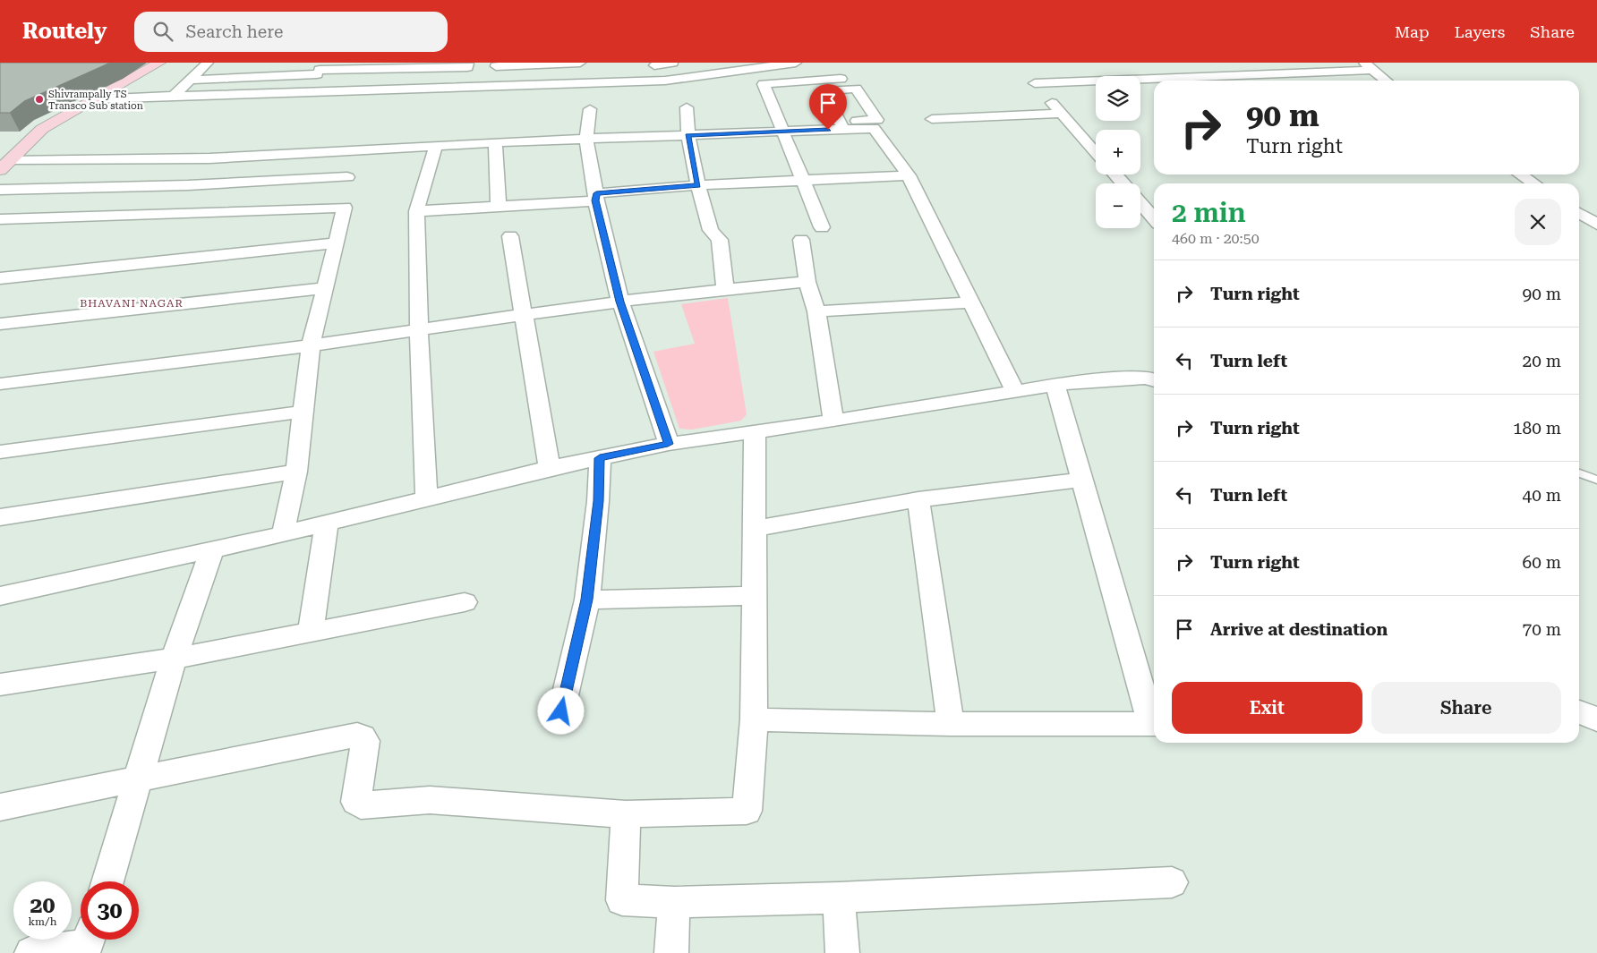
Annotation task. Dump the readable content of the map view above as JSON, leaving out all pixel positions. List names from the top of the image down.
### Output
{
  "districts": ["BHAVANI NAGAR"],
  "places": ["Shivrampally TS Transco Sub station"],
  "page": {
    "header": "Routely",
    "search": "Search here",
    "nav": ["Map", "Layers", "Share"],
    "map_buttons": ["+", "−"],
    "turn": ["90 m", "Turn right"],
    "heading": ["2 min", "460 m · 20:50"],
    "list": [
      {
        "name": "Turn right",
        "value": "90 m"
      },
      {
        "name": "Turn left",
        "value": "20 m"
      },
      {
        "name": "Turn right",
        "value": "180 m"
      },
      {
        "name": "Turn left",
        "value": "40 m"
      },
      {
        "name": "Turn right",
        "value": "60 m"
      },
      {
        "name": "Arrive at destination",
        "value": "70 m"
      }
    ],
    "buttons": ["Exit", "Share"],
    "speed": "20 km/h",
    "limit": "30"
  }
}
